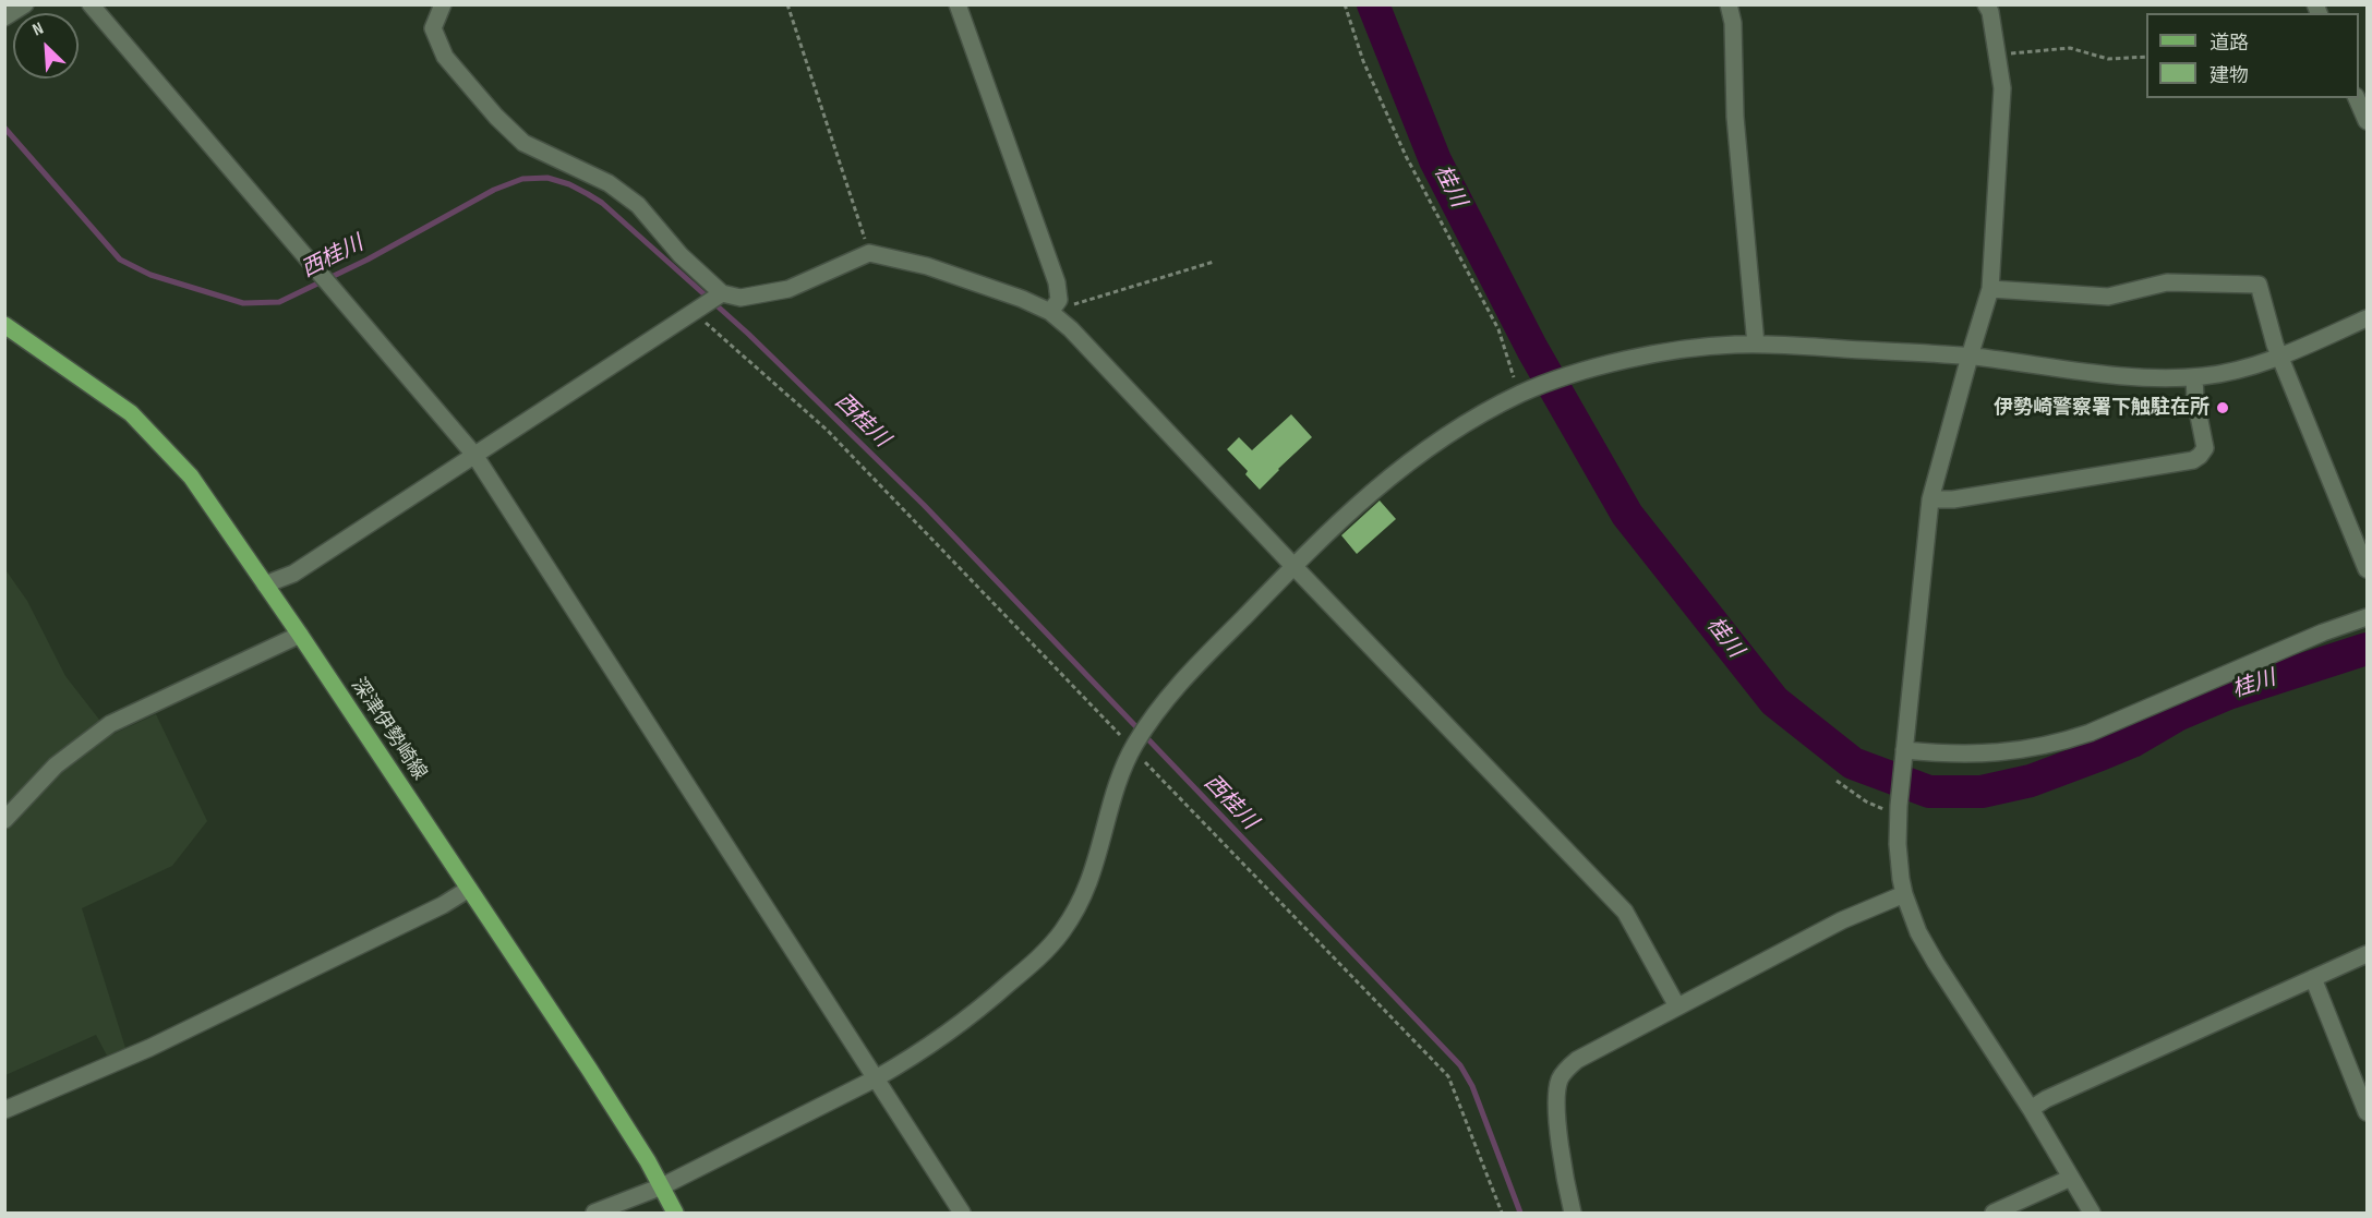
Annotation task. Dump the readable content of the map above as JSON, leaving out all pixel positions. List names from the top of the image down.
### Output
{
  "streets": {
    "main road": ["深津伊勢崎線"]
  },
  "water": ["桂川", "西桂川"],
  "places": ["伊勢崎警察署下触駐在所"],
  "legend": ["道路", "建物"],
  "north": "top left"
}
